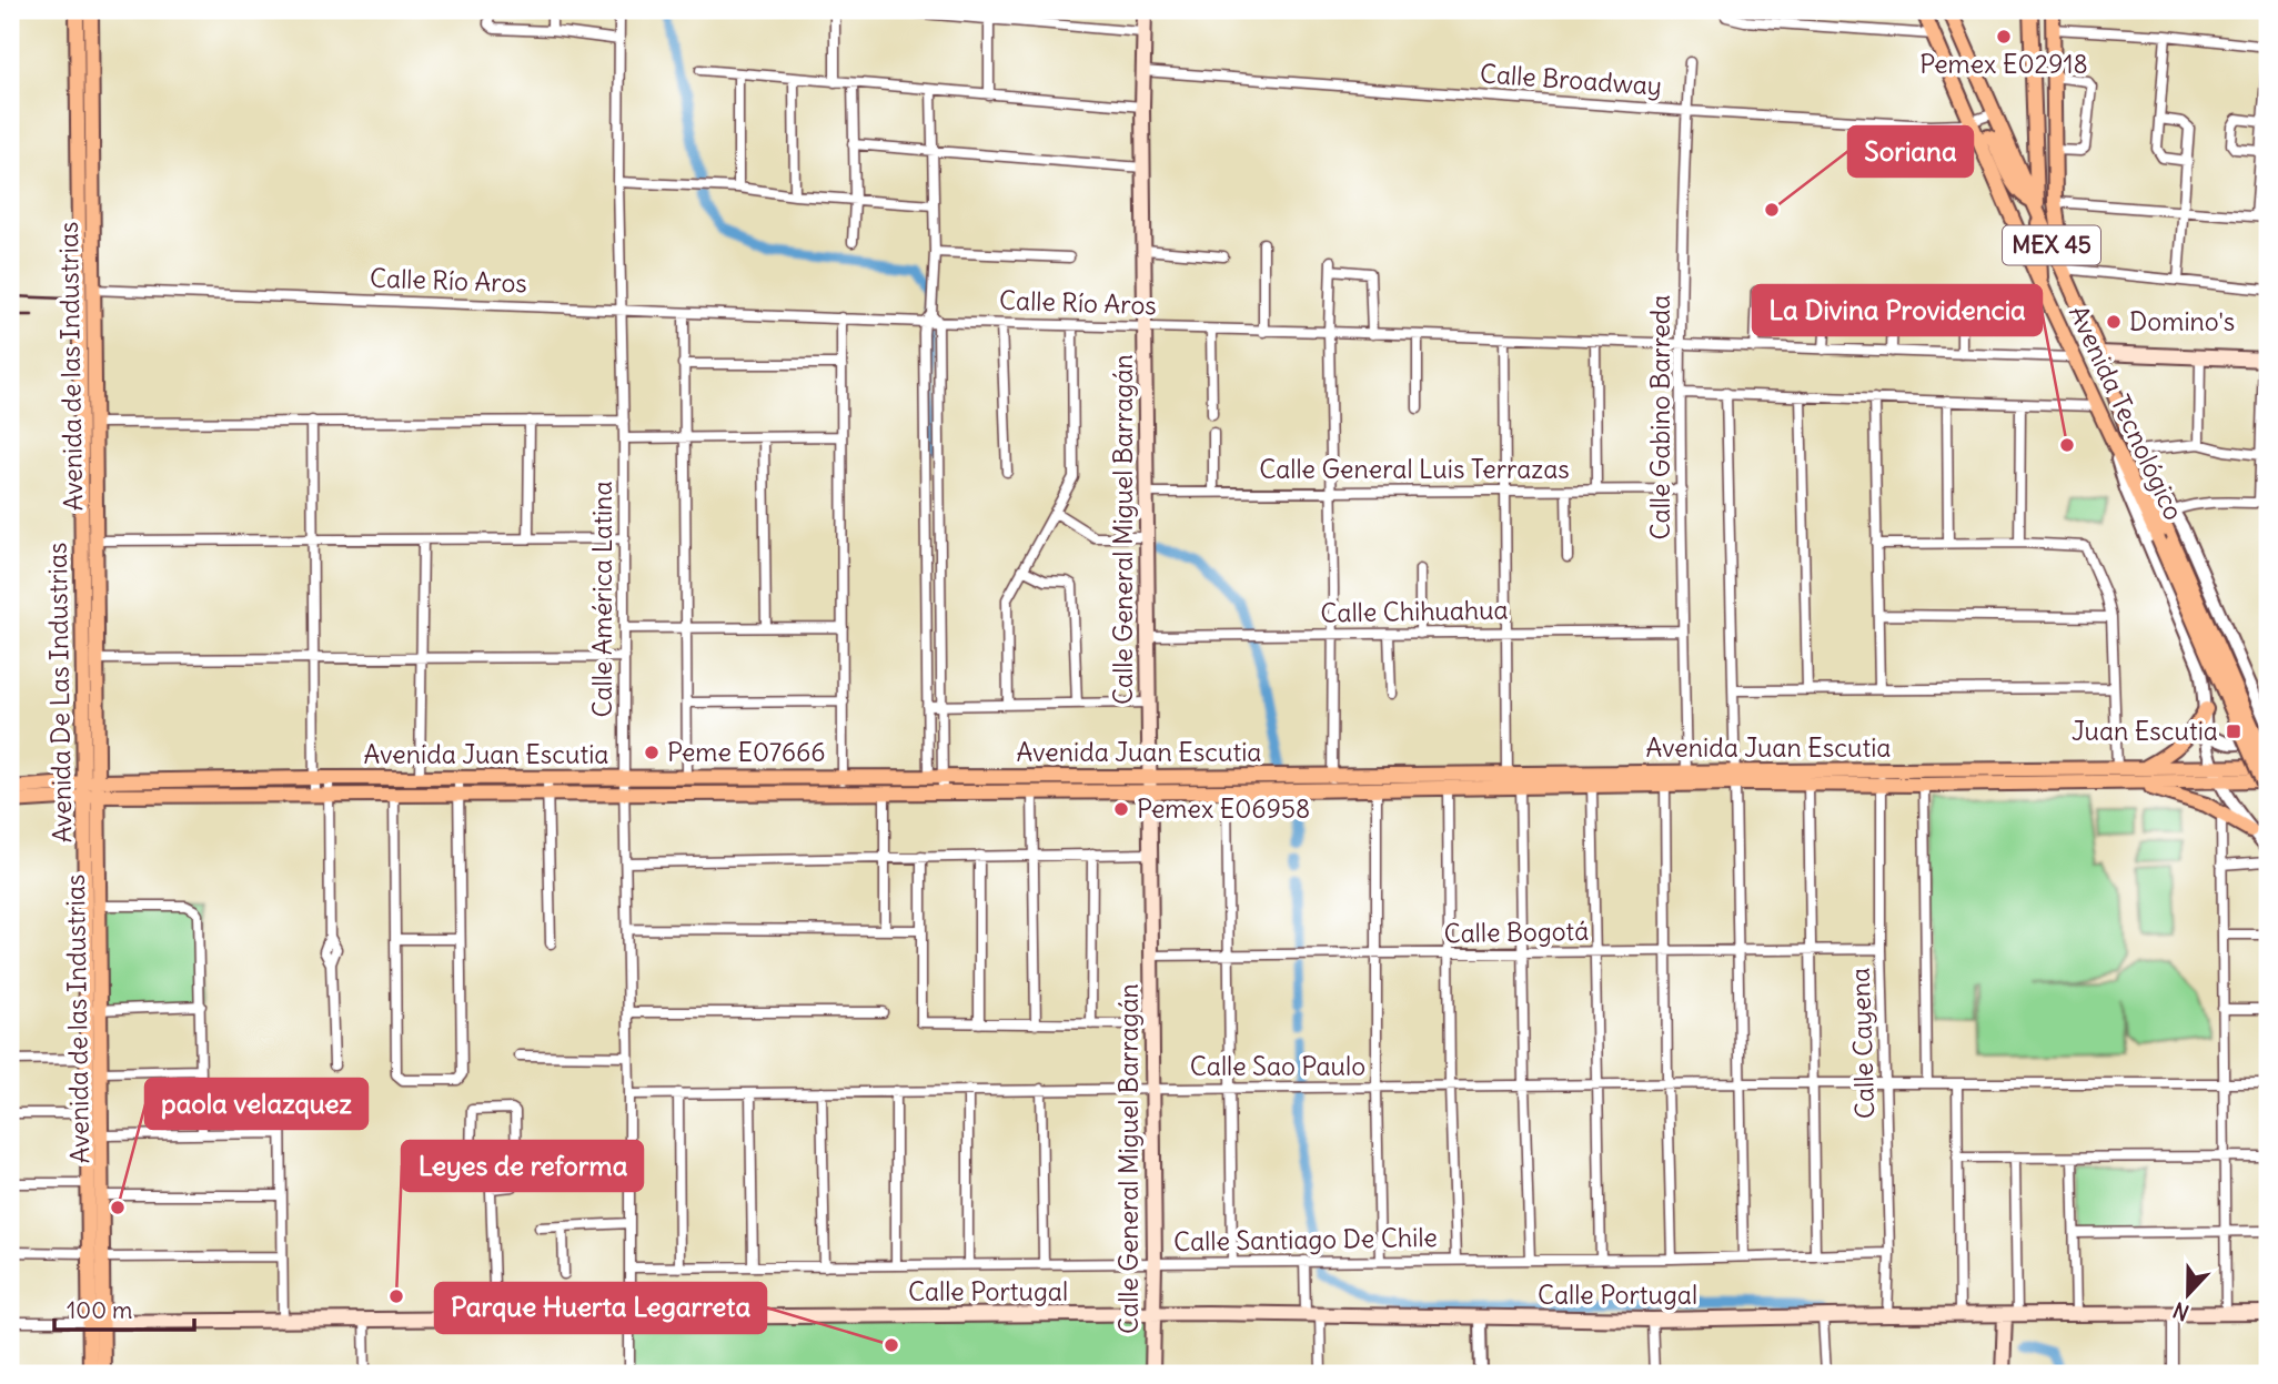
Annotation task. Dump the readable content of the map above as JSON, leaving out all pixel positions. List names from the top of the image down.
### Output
{
  "streets": {
    "main road": [
      "MEX 45",
      "Avenida de las Industrias",
      "Avenida Tecnológico",
      "Calle General Miguel Barragán",
      "Avenida De Las Industrias",
      "Avenida Juan Escutia",
      "Calle Portugal"
    ],
    "street": [
      "Calle Broadway",
      "Calle Río Aros",
      "Calle Gabino Barreda",
      "Calle General Luis Terrazas",
      "Calle América Latina",
      "Calle Chihuahua",
      "Calle Bogotá",
      "Calle Cayena",
      "Calle Sao Paulo",
      "Calle Santiago De Chile"
    ]
  },
  "crossings": [
    ["Calle Broadway", "Avenida Tecnológico"],
    ["Calle Broadway", "Calle Gabino Barreda"],
    ["Calle Broadway", "Calle General Miguel Barragán"],
    ["Calle Río Aros", "Avenida Tecnológico"],
    ["Calle Río Aros", "Calle Gabino Barreda"],
    ["Calle Río Aros", "Calle General Miguel Barragán"],
    ["Calle Río Aros", "Calle América Latina"],
    ["Calle Río Aros", "Avenida De Las Industrias"],
    ["Avenida de las Industrias", "Avenida De Las Industrias"],
    ["Avenida de las Industrias", "Avenida Juan Escutia"],
    ["Avenida Tecnológico", "Avenida Juan Escutia"],
    ["Calle Gabino Barreda", "Calle General Luis Terrazas"],
    ["Calle Gabino Barreda", "Calle Chihuahua"],
    ["Calle Gabino Barreda", "Avenida Juan Escutia"],
    ["Calle General Luis Terrazas", "Calle General Miguel Barragán"],
    ["Calle General Miguel Barragán", "Calle Chihuahua"],
    ["Calle General Miguel Barragán", "Avenida Juan Escutia"],
    ["Calle General Miguel Barragán", "Calle Bogotá"],
    ["Calle General Miguel Barragán", "Calle Sao Paulo"],
    ["Calle General Miguel Barragán", "Calle Santiago De Chile"],
    ["Calle General Miguel Barragán", "Calle Portugal"],
    ["Calle América Latina", "Avenida Juan Escutia"],
    ["Calle América Latina", "Calle Sao Paulo"],
    ["Calle América Latina", "Calle Santiago De Chile"],
    ["Calle América Latina", "Calle Portugal"],
    ["Avenida De Las Industrias", "Avenida Juan Escutia"],
    ["Avenida De Las Industrias", "Calle Portugal"],
    ["Avenida Juan Escutia", "Calle Cayena"],
    ["Calle Bogotá", "Calle Cayena"],
    ["Calle Cayena", "Calle Sao Paulo"],
    ["Calle Cayena", "Calle Santiago De Chile"],
    ["Calle Cayena", "Calle Portugal"]
  ],
  "places": {
    "other": [
      "Pemex E02918",
      "Soriana",
      "Domino's",
      "La Divina Providencia",
      "Peme E07666",
      "Pemex E06958",
      "paola velazquez",
      "Leyes de reforma",
      "Parque Huerta Legarreta"
    ],
    "transit": ["Juan Escutia"]
  },
  "scale_bar": "100 m",
  "north": "bottom"
}
